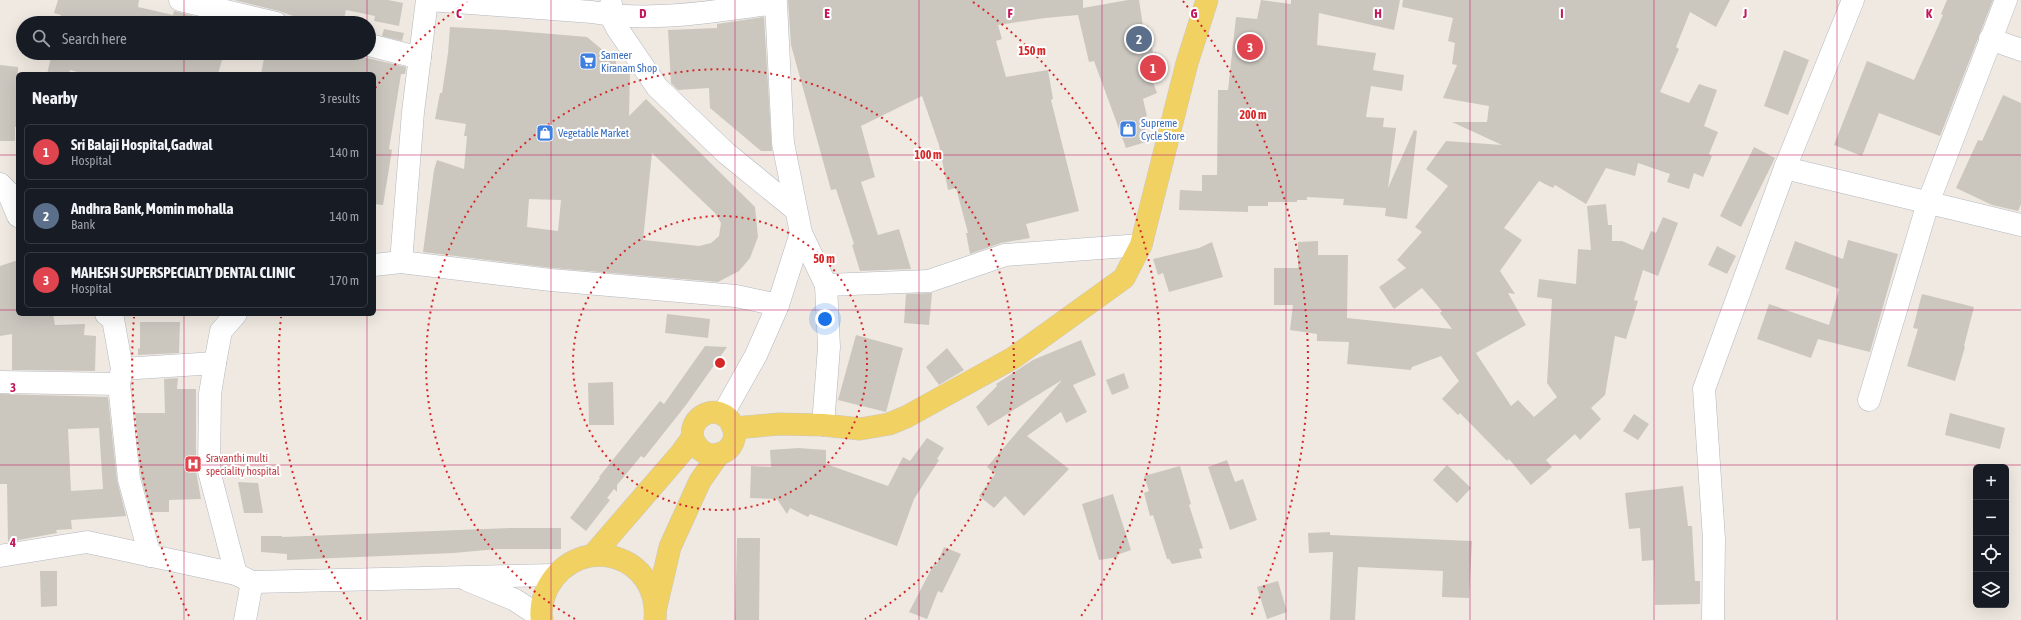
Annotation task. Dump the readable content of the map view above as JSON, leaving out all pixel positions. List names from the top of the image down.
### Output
{
  "places": {
    "supermarket": ["Sameer Kiranam Shop"],
    "shop": ["Supreme Cycle Store", "Vegetable Market"],
    "hospital": ["Sravanthi multi speciality hospital"]
  },
  "page": {
    "search": "Search here",
    "pins": ["2", "3", "1"],
    "heading": ["Nearby", "3 results"],
    "list": [
      {
        "mark": "1",
        "name": "Sri Balaji Hospital,Gadwal",
        "note": "Hospital",
        "value": "140 m"
      },
      {
        "mark": "2",
        "name": "Andhra Bank, Momin mohalla",
        "note": "Bank",
        "value": "140 m"
      },
      {
        "mark": "3",
        "name": "MAHESH SUPERSPECIALTY DENTAL CLINIC",
        "note": "Hospital",
        "value": "170 m"
      }
    ],
    "map_buttons": ["+", "−"]
  },
  "grid": {
    "columns": [
      "C",
      "D",
      "E",
      "F",
      "G",
      "H",
      "I",
      "J",
      "K"
    ],
    "rows": ["3", "4"]
  },
  "rings": [
    "150 m",
    "200 m",
    "100 m",
    "50 m"
  ]
}
